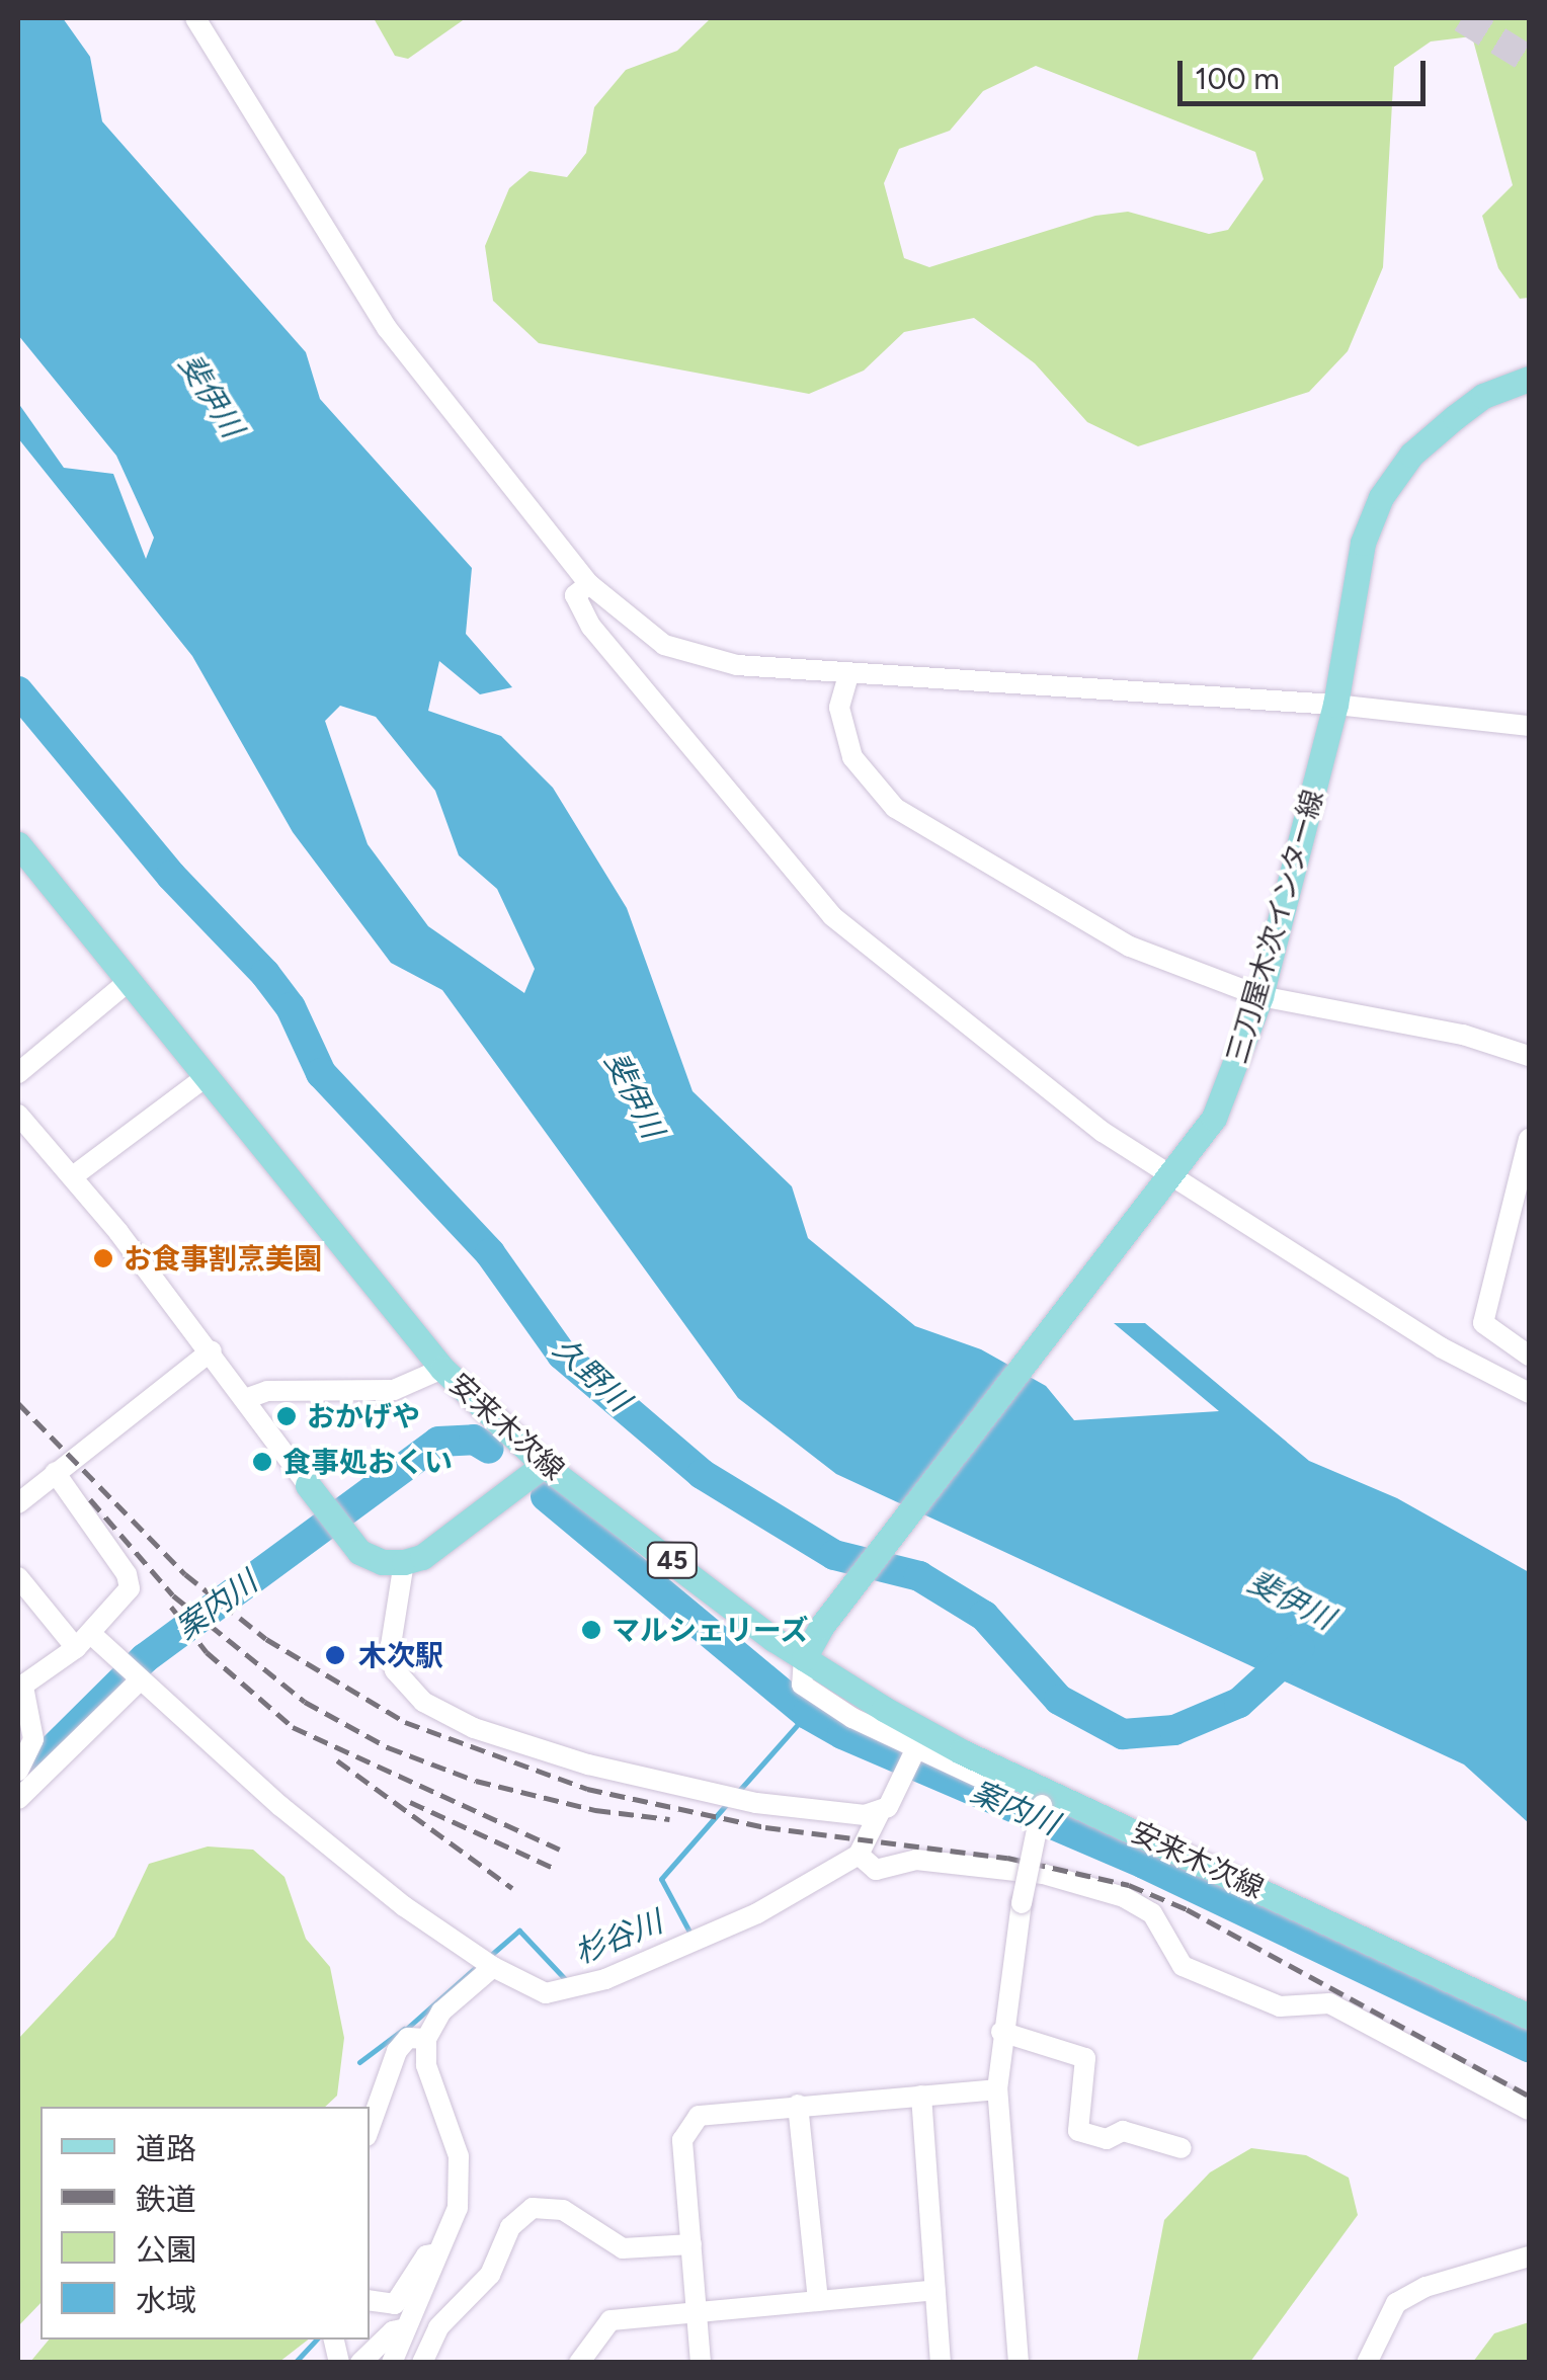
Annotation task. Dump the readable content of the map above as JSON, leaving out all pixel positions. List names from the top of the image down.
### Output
{
  "streets": {
    "main road": ["三刀屋木次インター線", "安来木次線", "45"]
  },
  "crossings": [
    ["三刀屋木次インター線", "安来木次線"]
  ],
  "water": [
    "斐伊川",
    "久野川",
    "案内川",
    "杉谷川"
  ],
  "places": [
    "お食事割烹美園",
    "おかげや",
    "食事処おくい",
    "マルシェリーズ",
    "木次駅"
  ],
  "legend": [
    "道路",
    "鉄道",
    "公園",
    "水域"
  ],
  "scale_bar": "100 m"
}
